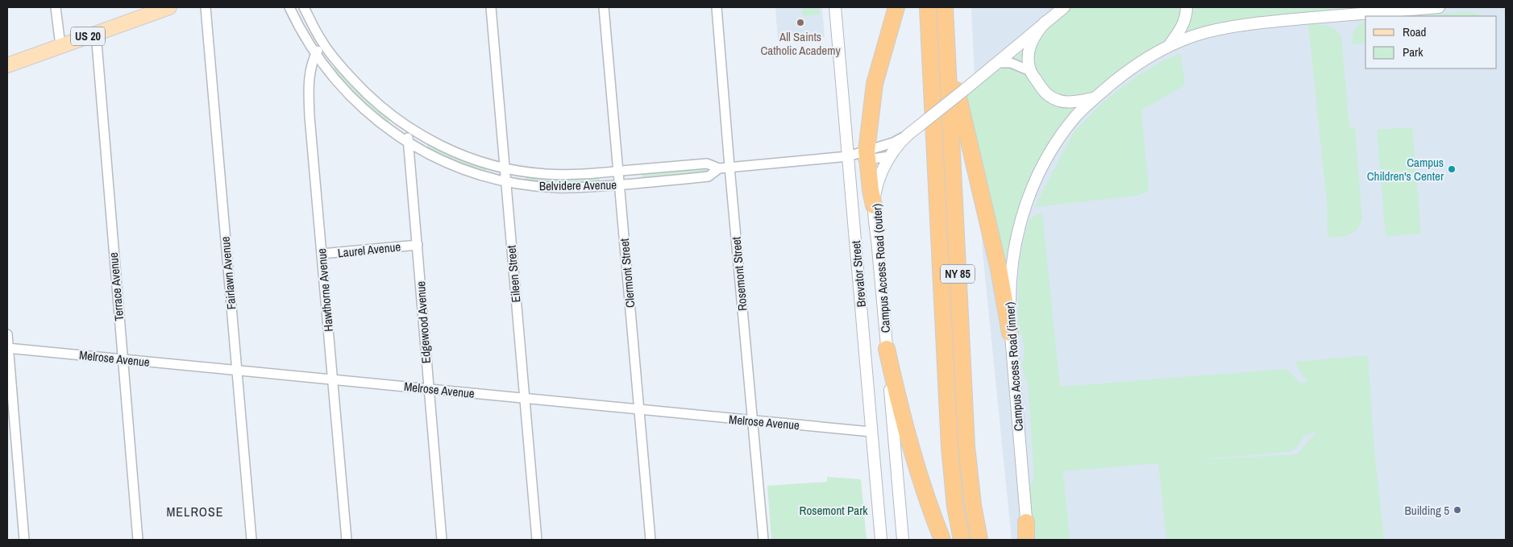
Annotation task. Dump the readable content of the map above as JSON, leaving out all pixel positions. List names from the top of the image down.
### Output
{
  "streets": {
    "highway": ["NY 85"],
    "main road": ["US 20"],
    "street": [
      "Belvidere Avenue",
      "Laurel Avenue",
      "Campus Access Road (outer)",
      "Fairlawn Avenue",
      "Clermont Street",
      "Eileen Street",
      "Rosemont Street",
      "Brevator Street",
      "Terrace Avenue",
      "Hawthorne Avenue",
      "Edgewood Avenue",
      "Melrose Avenue",
      "Campus Access Road (inner)"
    ]
  },
  "crossings": [
    ["US 20", "Terrace Avenue"],
    ["Belvidere Avenue", "Campus Access Road (outer)"],
    ["Belvidere Avenue", "Clermont Street"],
    ["Belvidere Avenue", "Eileen Street"],
    ["Belvidere Avenue", "Rosemont Street"],
    ["Belvidere Avenue", "Brevator Street"],
    ["Belvidere Avenue", "Hawthorne Avenue"],
    ["Belvidere Avenue", "Edgewood Avenue"],
    ["Laurel Avenue", "Hawthorne Avenue"],
    ["Laurel Avenue", "Edgewood Avenue"],
    ["Fairlawn Avenue", "Melrose Avenue"],
    ["Clermont Street", "Melrose Avenue"],
    ["Eileen Street", "Melrose Avenue"],
    ["Rosemont Street", "Melrose Avenue"],
    ["Brevator Street", "Melrose Avenue"],
    ["Terrace Avenue", "Melrose Avenue"],
    ["Hawthorne Avenue", "Melrose Avenue"],
    ["Edgewood Avenue", "Melrose Avenue"]
  ],
  "districts": ["MELROSE"],
  "parks": ["Rosemont Park"],
  "places": ["All Saints Catholic Academy", "Campus Children's Center", "Building 5"],
  "legend": ["Road", "Park"]
}
